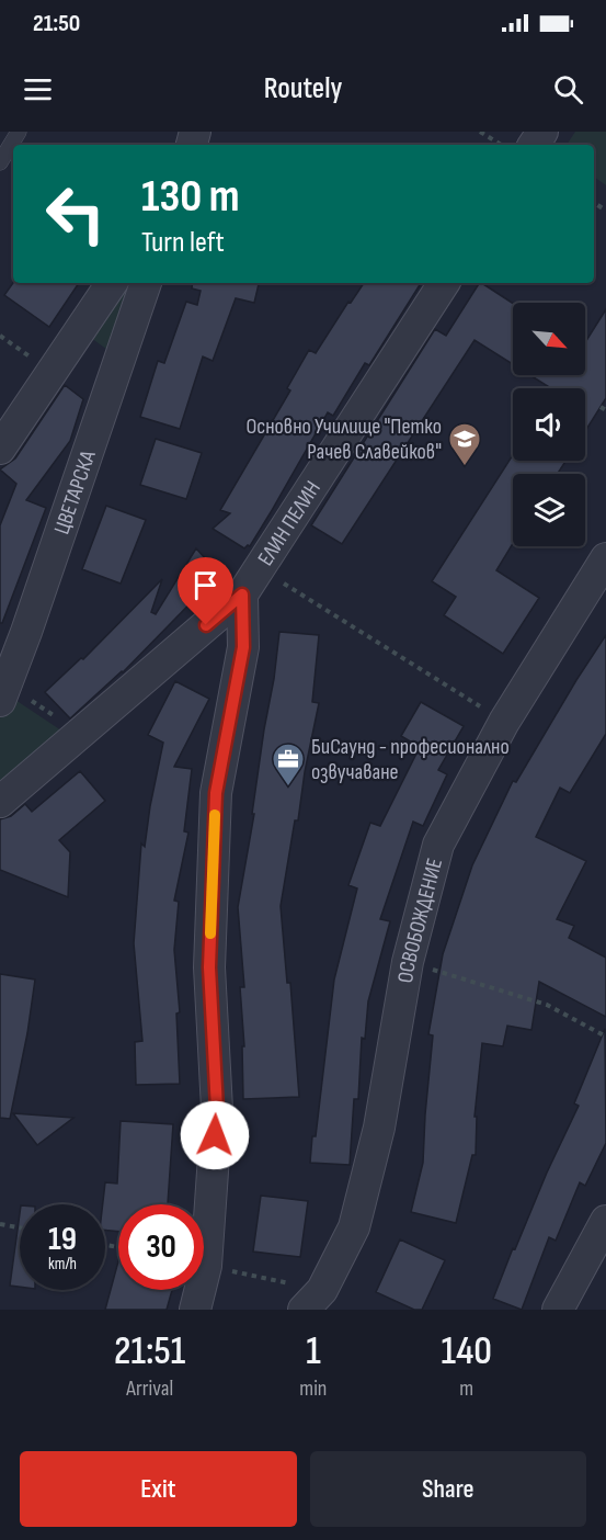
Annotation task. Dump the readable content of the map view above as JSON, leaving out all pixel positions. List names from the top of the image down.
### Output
{
  "streets": {
    "street": ["ЦВЕТАРСКА", "ЕЛИН ПЕЛИН", "ОСВОБОЖДЕНИЕ"]
  },
  "places": {
    "school or university": ["Основно Училище \"Петко Рачев Славейков\""],
    "office": ["БиСаунд - професионално озвучаване"]
  },
  "north": "bottom right",
  "page": {
    "status": "21:50",
    "header": "Routely",
    "turn": ["130 m", "Turn left"],
    "speed": "19 km/h",
    "limit": "30",
    "eta": [
      "21:51",
      "Arrival",
      "1",
      "min",
      "140",
      "m"
    ],
    "buttons": ["Exit", "Share"]
  }
}
